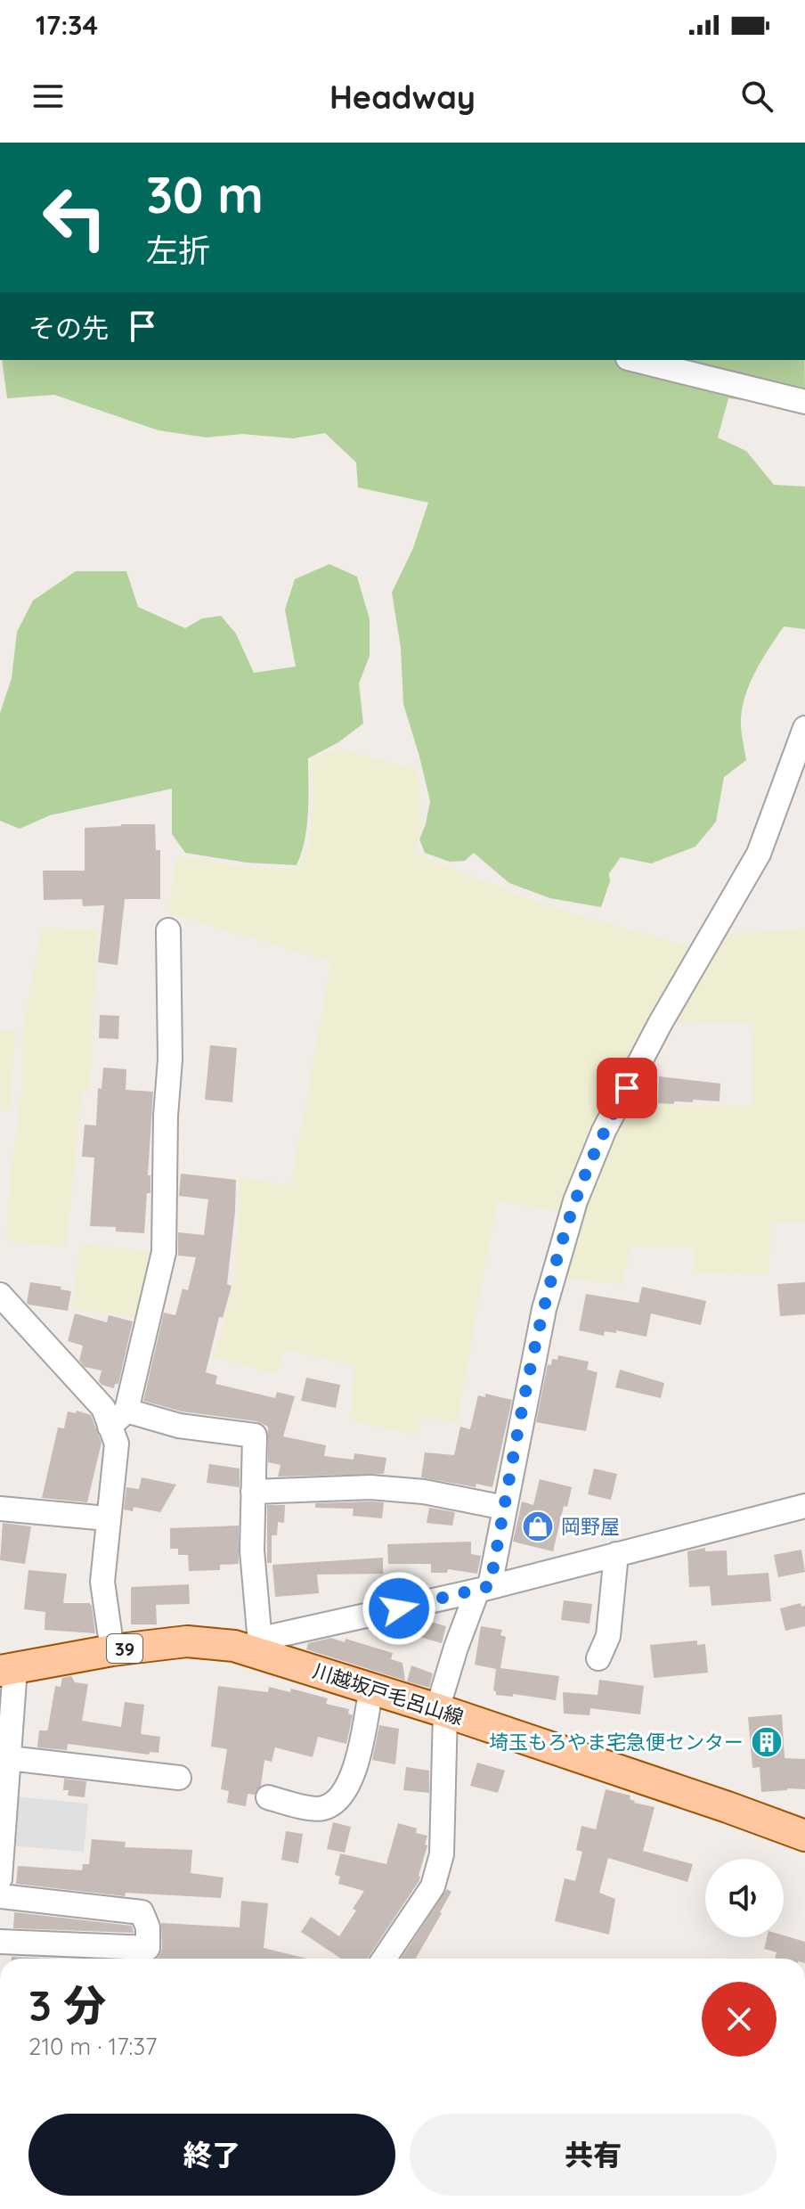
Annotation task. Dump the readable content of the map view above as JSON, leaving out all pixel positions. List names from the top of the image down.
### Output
{
  "streets": {
    "main road": ["39", "川越坂戸毛呂山線"]
  },
  "places": {
    "shop": ["岡野屋"],
    "building": ["埼玉もろやま宅急便センター"]
  },
  "page": {
    "status": "17:34",
    "header": "Headway",
    "turn": ["30 m", "左折"],
    "then": "その先",
    "heading": ["3 分", "210 m · 17:37"],
    "buttons": ["終了", "共有"]
  }
}
